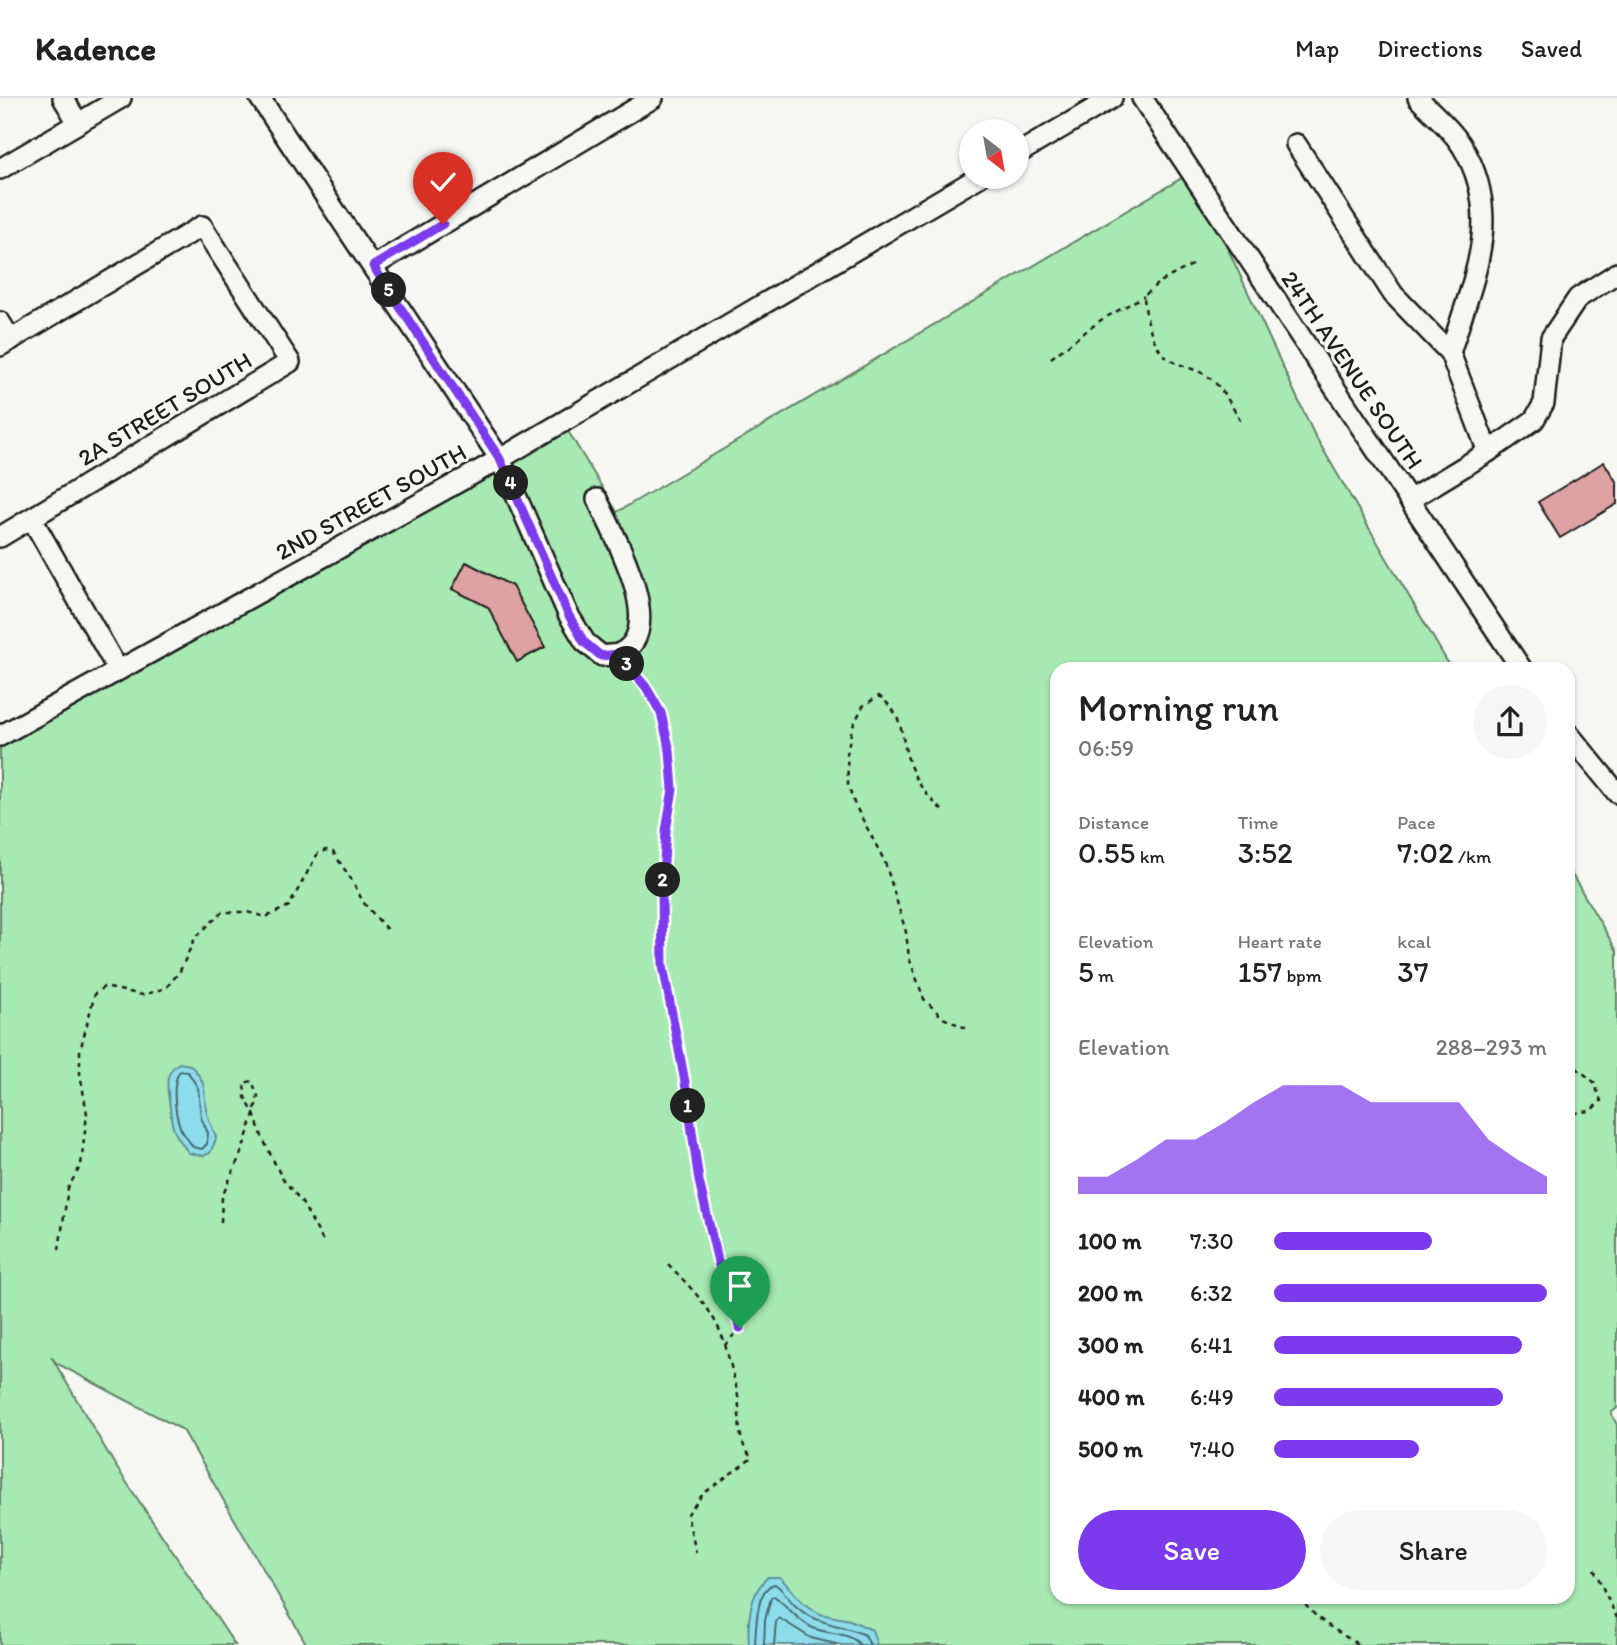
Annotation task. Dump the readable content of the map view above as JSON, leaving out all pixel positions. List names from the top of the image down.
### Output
{
  "streets": {
    "street": ["24TH AVENUE SOUTH", "2A STREET SOUTH", "2ND STREET SOUTH"]
  },
  "north": "bottom right",
  "page": {
    "header": "Kadence",
    "nav": ["Map", "Directions", "Saved"],
    "pins": [
      "5",
      "4",
      "3",
      "2",
      "1"
    ],
    "heading": ["Morning run", "06:59"],
    "stats": [
      ["Distance", "0.55 km"],
      ["Time", "3:52"],
      ["Pace", "7:02 /km"],
      ["Elevation", "5 m"],
      ["Heart rate", "157 bpm"],
      ["kcal", "37"]
    ],
    "chart": ["Elevation", "288–293 m"],
    "list": [
      {
        "name": "100 m",
        "note": "7:30"
      },
      {
        "name": "200 m",
        "note": "6:32"
      },
      {
        "name": "300 m",
        "note": "6:41"
      },
      {
        "name": "400 m",
        "note": "6:49"
      },
      {
        "name": "500 m",
        "note": "7:40"
      }
    ],
    "buttons": ["Save", "Share"]
  }
}
